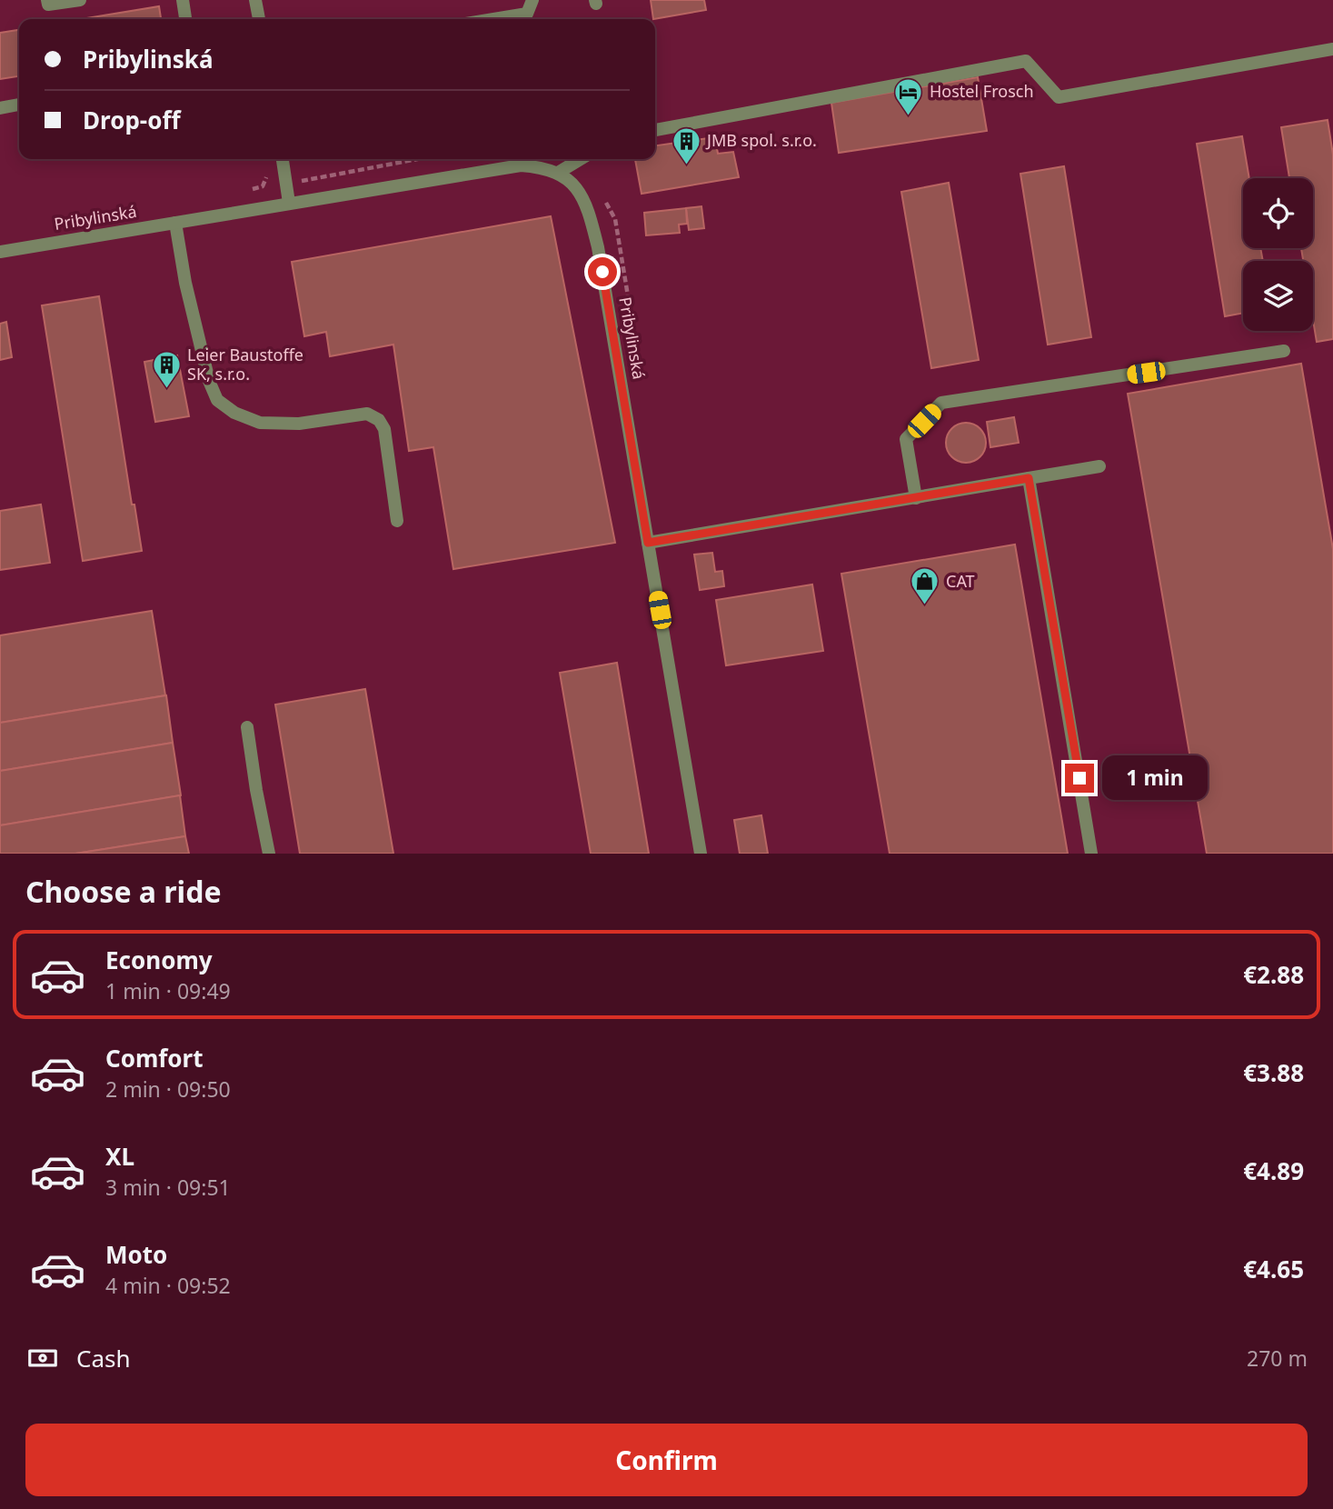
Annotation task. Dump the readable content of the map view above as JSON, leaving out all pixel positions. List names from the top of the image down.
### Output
{
  "streets": {
    "street": ["Pribylinská"]
  },
  "places": {
    "hotel": ["Hostel Frosch"],
    "building": ["JMB spol. s.r.o.", "Leier Baustoffe SK, s.r.o."],
    "shop": ["CAT"]
  },
  "page": {
    "banner": ["Pribylinská", "Drop-off"],
    "bubble": "1 min",
    "heading": "Choose a ride",
    "list": [
      {
        "name": "Economy",
        "note": "1 min · 09:49",
        "value": "€2.88"
      },
      {
        "name": "Comfort",
        "note": "2 min · 09:50",
        "value": "€3.88"
      },
      {
        "name": "XL",
        "note": "3 min · 09:51",
        "value": "€4.89"
      },
      {
        "name": "Moto",
        "note": "4 min · 09:52",
        "value": "€4.65"
      }
    ],
    "pay": ["Cash", "270 m"],
    "buttons": "Confirm"
  }
}
